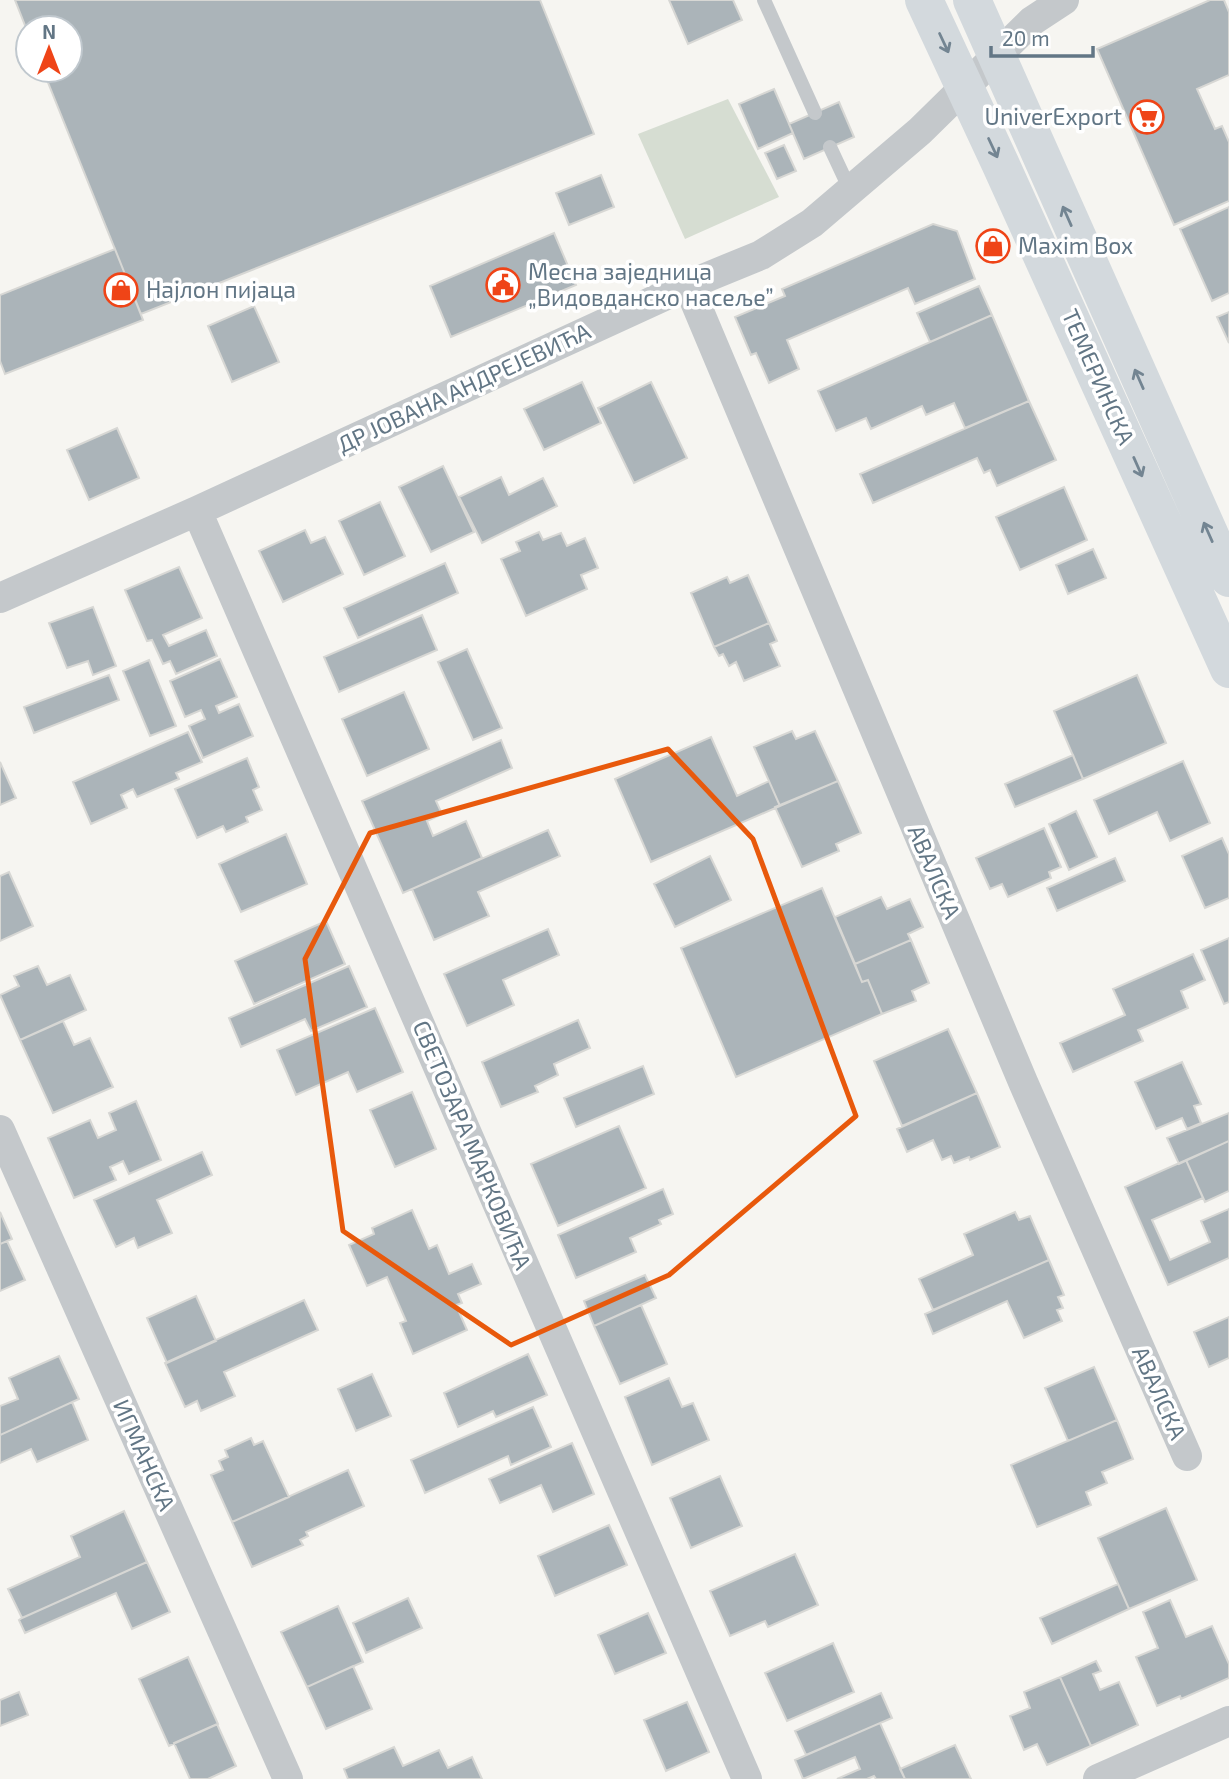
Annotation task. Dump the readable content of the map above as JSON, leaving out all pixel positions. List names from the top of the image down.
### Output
{
  "streets": {
    "main road": ["ТЕМЕРИНСКА"],
    "street": [
      "ДР ЈОВАНА АНДРЕЈЕВИЋА",
      "АВАЛСКА",
      "СВЕТОЗАРА МАРКОВИЋА",
      "ИГМАНСКА"
    ]
  },
  "crossings": [
    ["ТЕМЕРИНСКА", "ДР ЈОВАНА АНДРЕЈЕВИЋА"],
    ["ДР ЈОВАНА АНДРЕЈЕВИЋА", "АВАЛСКА"],
    ["ДР ЈОВАНА АНДРЕЈЕВИЋА", "СВЕТОЗАРА МАРКОВИЋА"]
  ],
  "places": {
    "supermarket": ["UniverExport"],
    "shop": ["Maxim Box", "Најлон пијаца"],
    "public building": ["Месна заједница „Видовданско насеље”"]
  },
  "scale_bar": "20 m",
  "north": "top"
}
